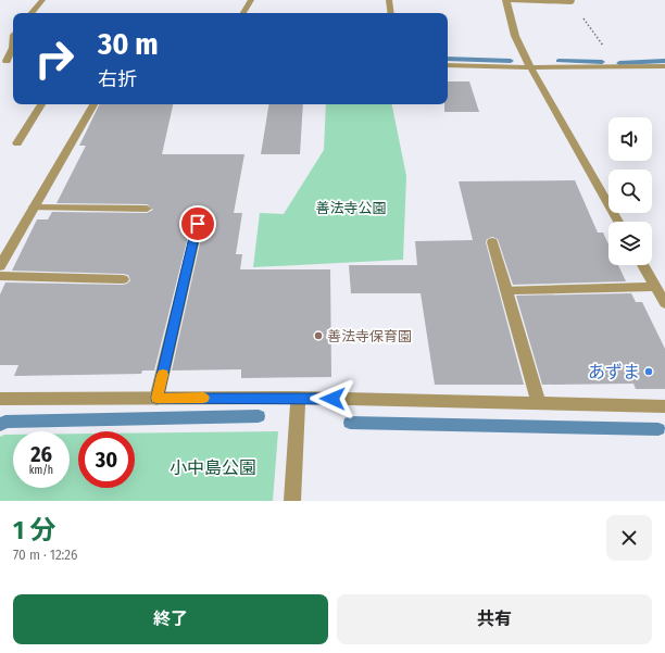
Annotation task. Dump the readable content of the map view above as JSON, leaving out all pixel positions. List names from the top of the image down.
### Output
{
  "parks": ["善法寺公園", "小中島公園"],
  "places": ["善法寺保育園", "あずま"],
  "page": {
    "turn": ["30 m", "右折"],
    "speed": "26 km/h",
    "limit": "30",
    "heading": ["1 分", "70 m · 12:26"],
    "buttons": ["終了", "共有"]
  }
}
